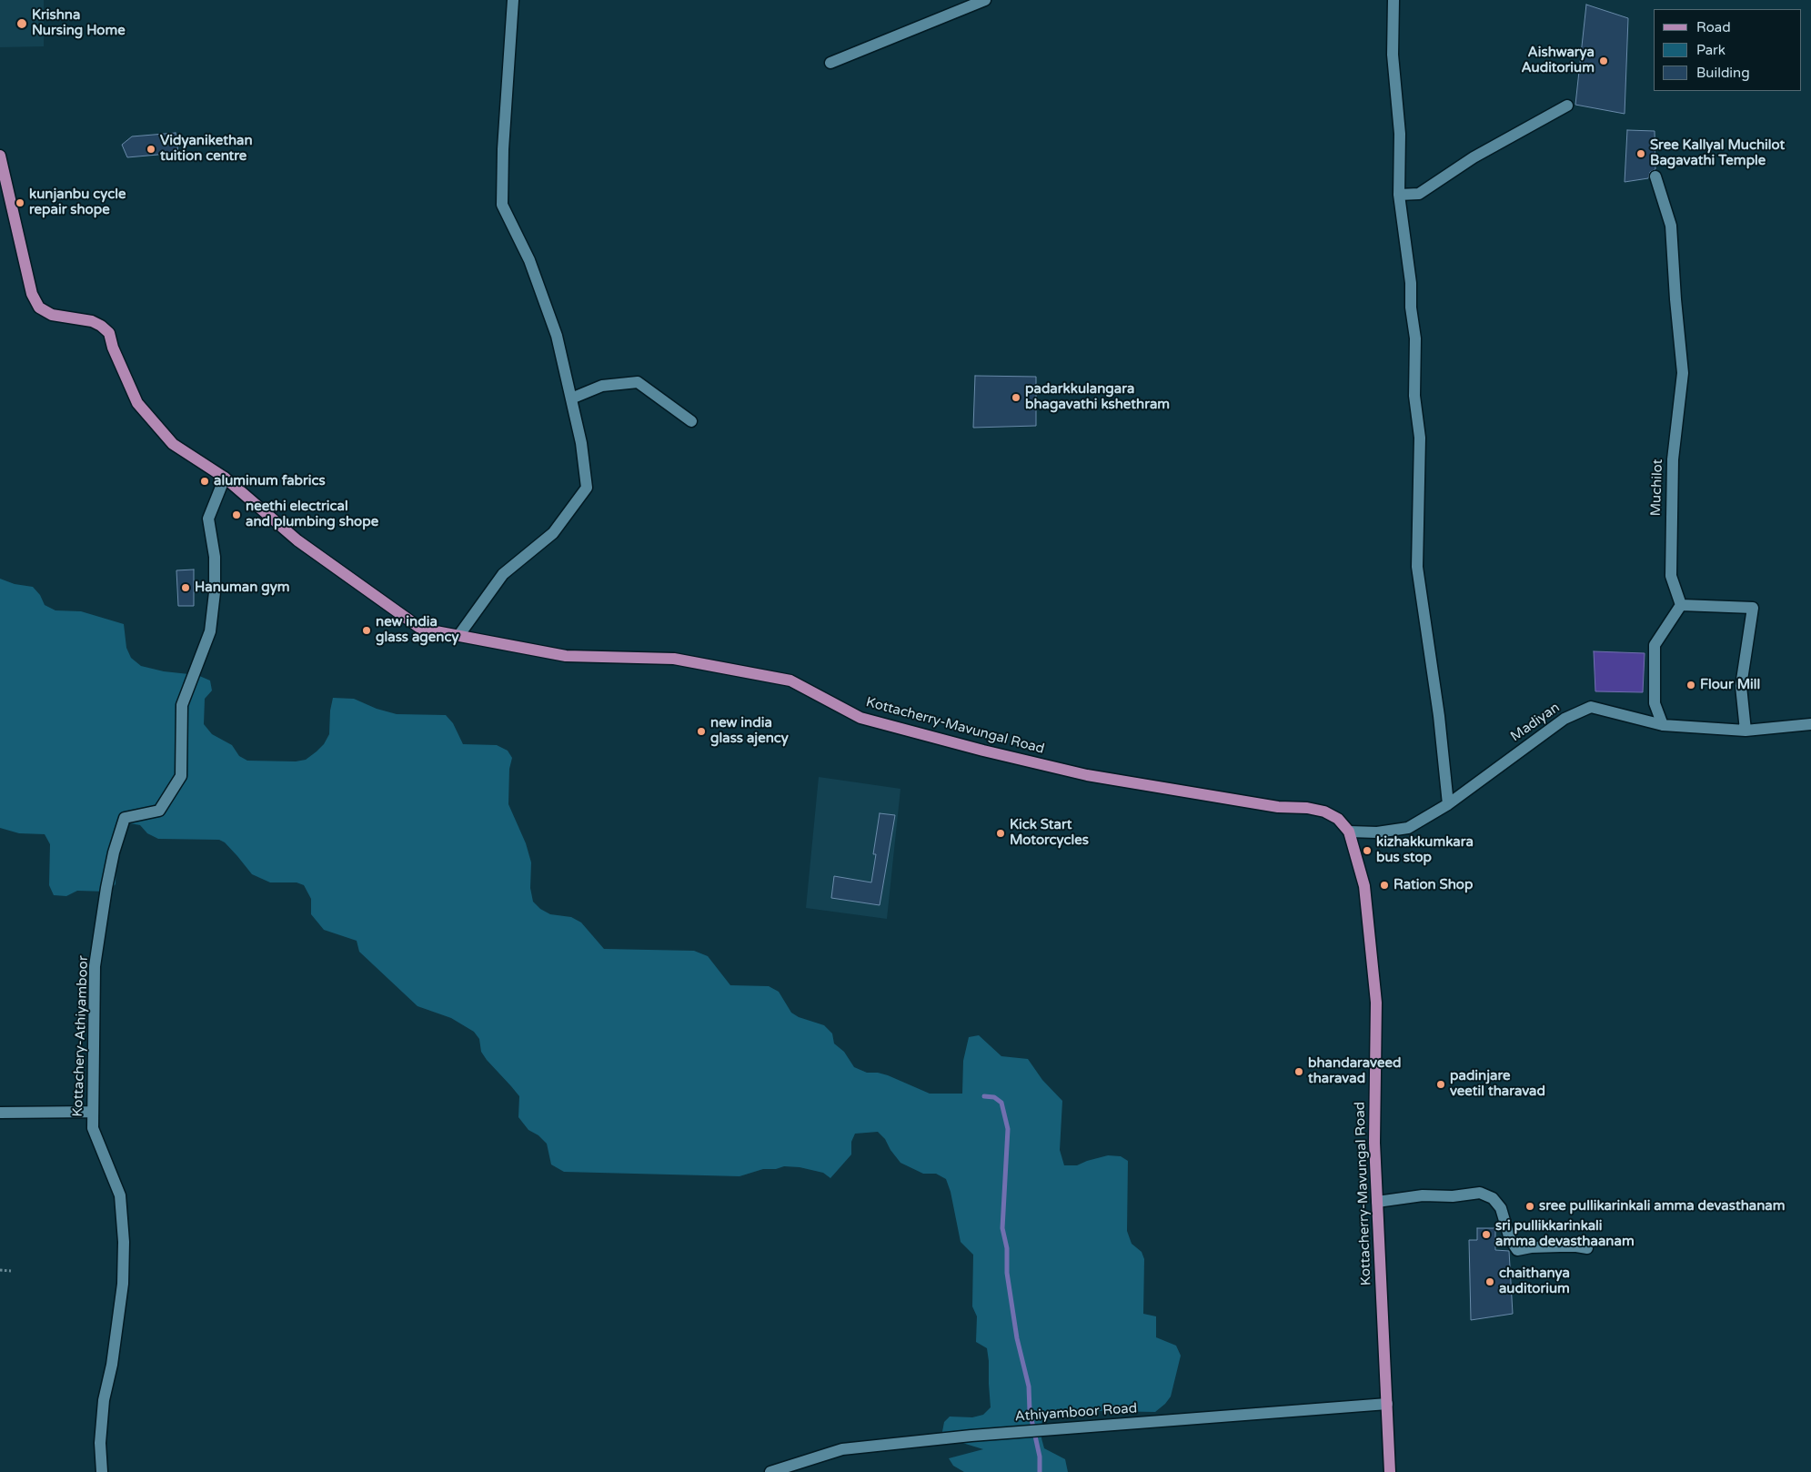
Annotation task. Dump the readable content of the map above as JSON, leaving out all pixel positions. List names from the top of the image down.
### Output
{
  "streets": {
    "main road": ["Kottacherry-Mavungal Road"],
    "street": [
      "Muchilot",
      "Madiyan",
      "Kottachery-Athiyamboor",
      "Athiyamboor Road"
    ]
  },
  "crossings": [
    ["Madiyan", "Kottacherry-Mavungal Road"],
    ["Kottacherry-Mavungal Road", "Kottachery-Athiyamboor"],
    ["Kottacherry-Mavungal Road", "Athiyamboor Road"]
  ],
  "places": [
    "Krishna Nursing Home",
    "Aishwarya Auditorium",
    "Vidyanikethan tuition centre",
    "Sree Kallyal Muchilot Bagavathi Temple",
    "kunjanbu cycle repair shope",
    "padarkkulangara bhagavathi kshethram",
    "aluminum fabrics",
    "neethi electrical and plumbing shope",
    "Hanuman gym",
    "new india glass agency",
    "Flour Mill",
    "new india glass ajency",
    "Kick Start Motorcycles",
    "kizhakkumkara bus stop",
    "Ration Shop",
    "bhandaraveed tharavad",
    "padinjare veetil tharavad",
    "sree pullikarinkali amma devasthanam",
    "sri pullikkarinkali amma devasthaanam",
    "chaithanya auditorium"
  ],
  "legend": ["Road", "Park", "Building"]
}
